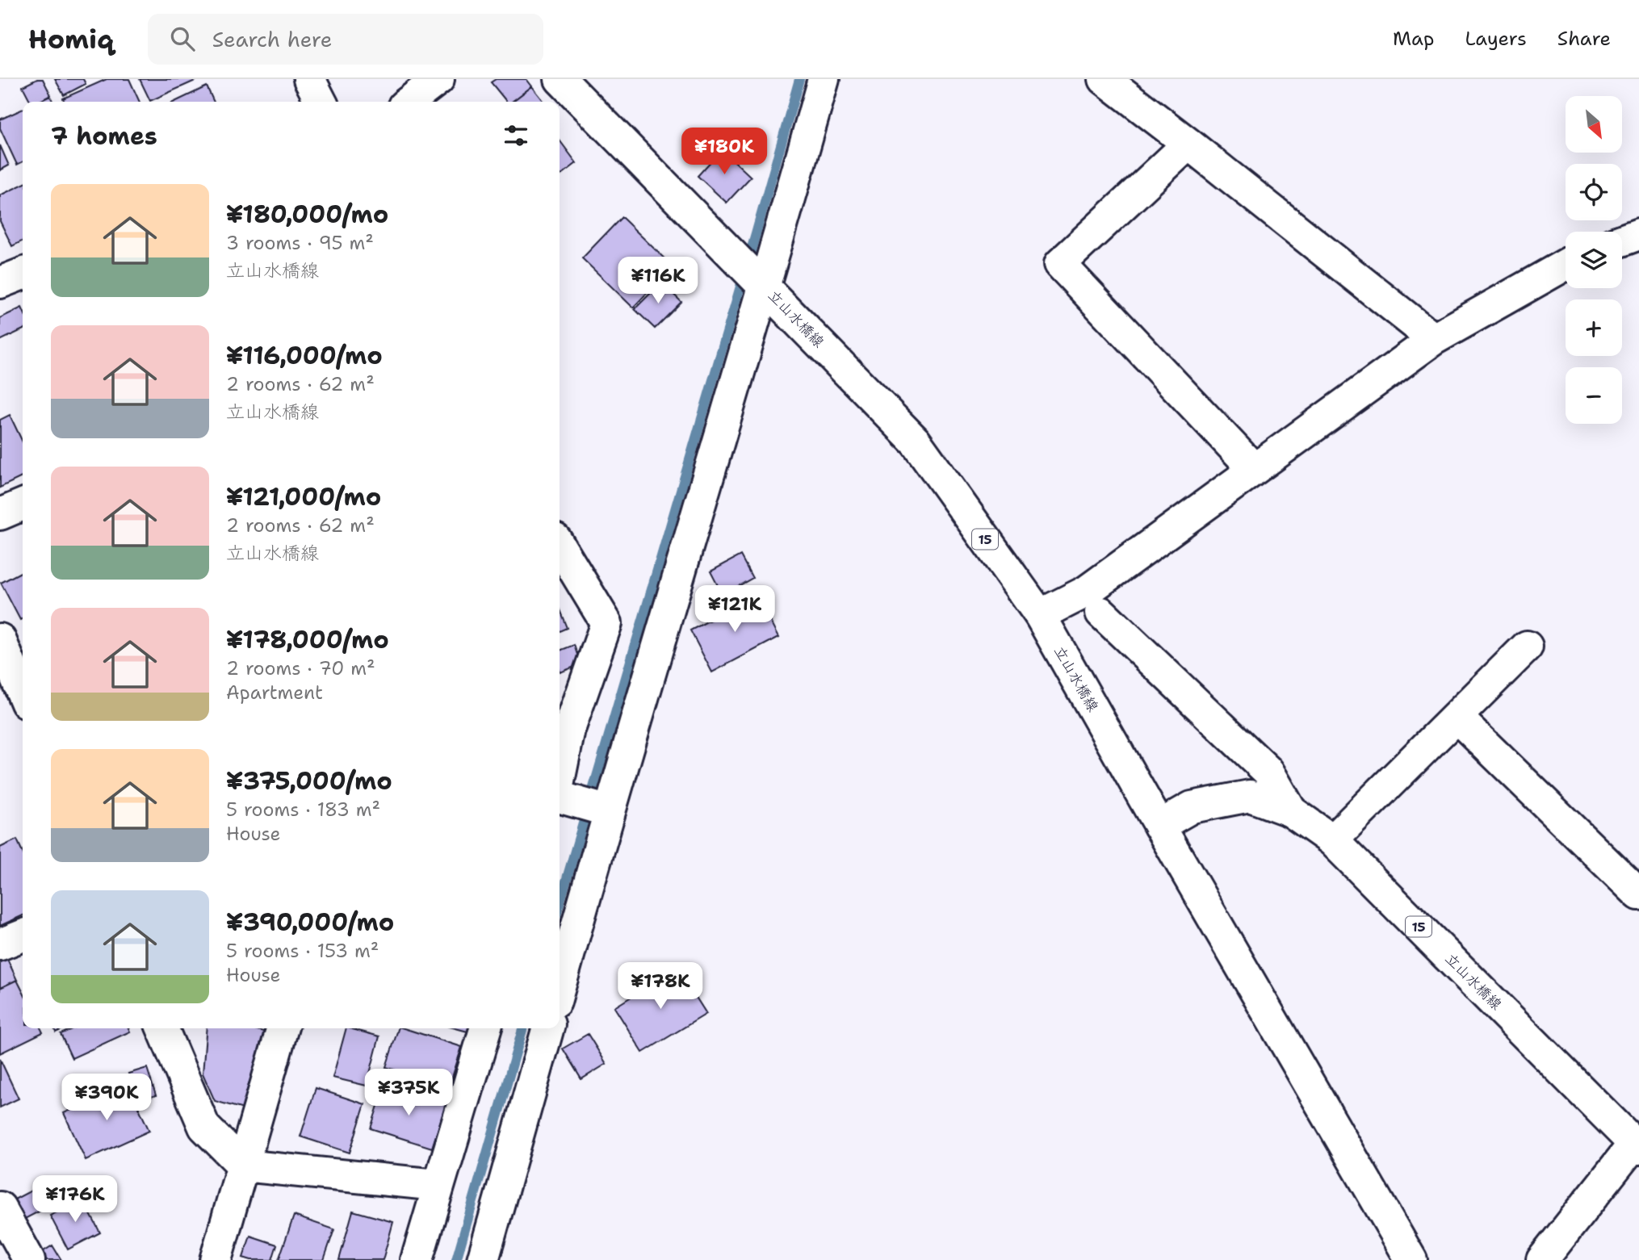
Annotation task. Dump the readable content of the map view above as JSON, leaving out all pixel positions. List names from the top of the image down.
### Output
{
  "streets": {
    "street": ["立山水橋線", "15"]
  },
  "north": "bottom right",
  "page": {
    "header": "Homiq",
    "search": "Search here",
    "nav": ["Map", "Layers", "Share"],
    "map_buttons": ["+", "−"],
    "heading": "7 homes",
    "price": [
      "¥180K",
      "¥116K",
      "¥121K",
      "¥178K",
      "¥375K",
      "¥390K",
      "¥176K"
    ],
    "list": [
      {
        "name": "¥180,000/mo",
        "note": "3 rooms · 95 m² · 立山水橋線"
      },
      {
        "name": "¥116,000/mo",
        "note": "2 rooms · 62 m² · 立山水橋線"
      },
      {
        "name": "¥121,000/mo",
        "note": "2 rooms · 62 m² · 立山水橋線"
      },
      {
        "name": "¥178,000/mo",
        "note": "2 rooms · 70 m² · Apartment"
      },
      {
        "name": "¥375,000/mo",
        "note": "5 rooms · 183 m² · House"
      },
      {
        "name": "¥390,000/mo",
        "note": "5 rooms · 153 m² · House"
      }
    ]
  }
}
